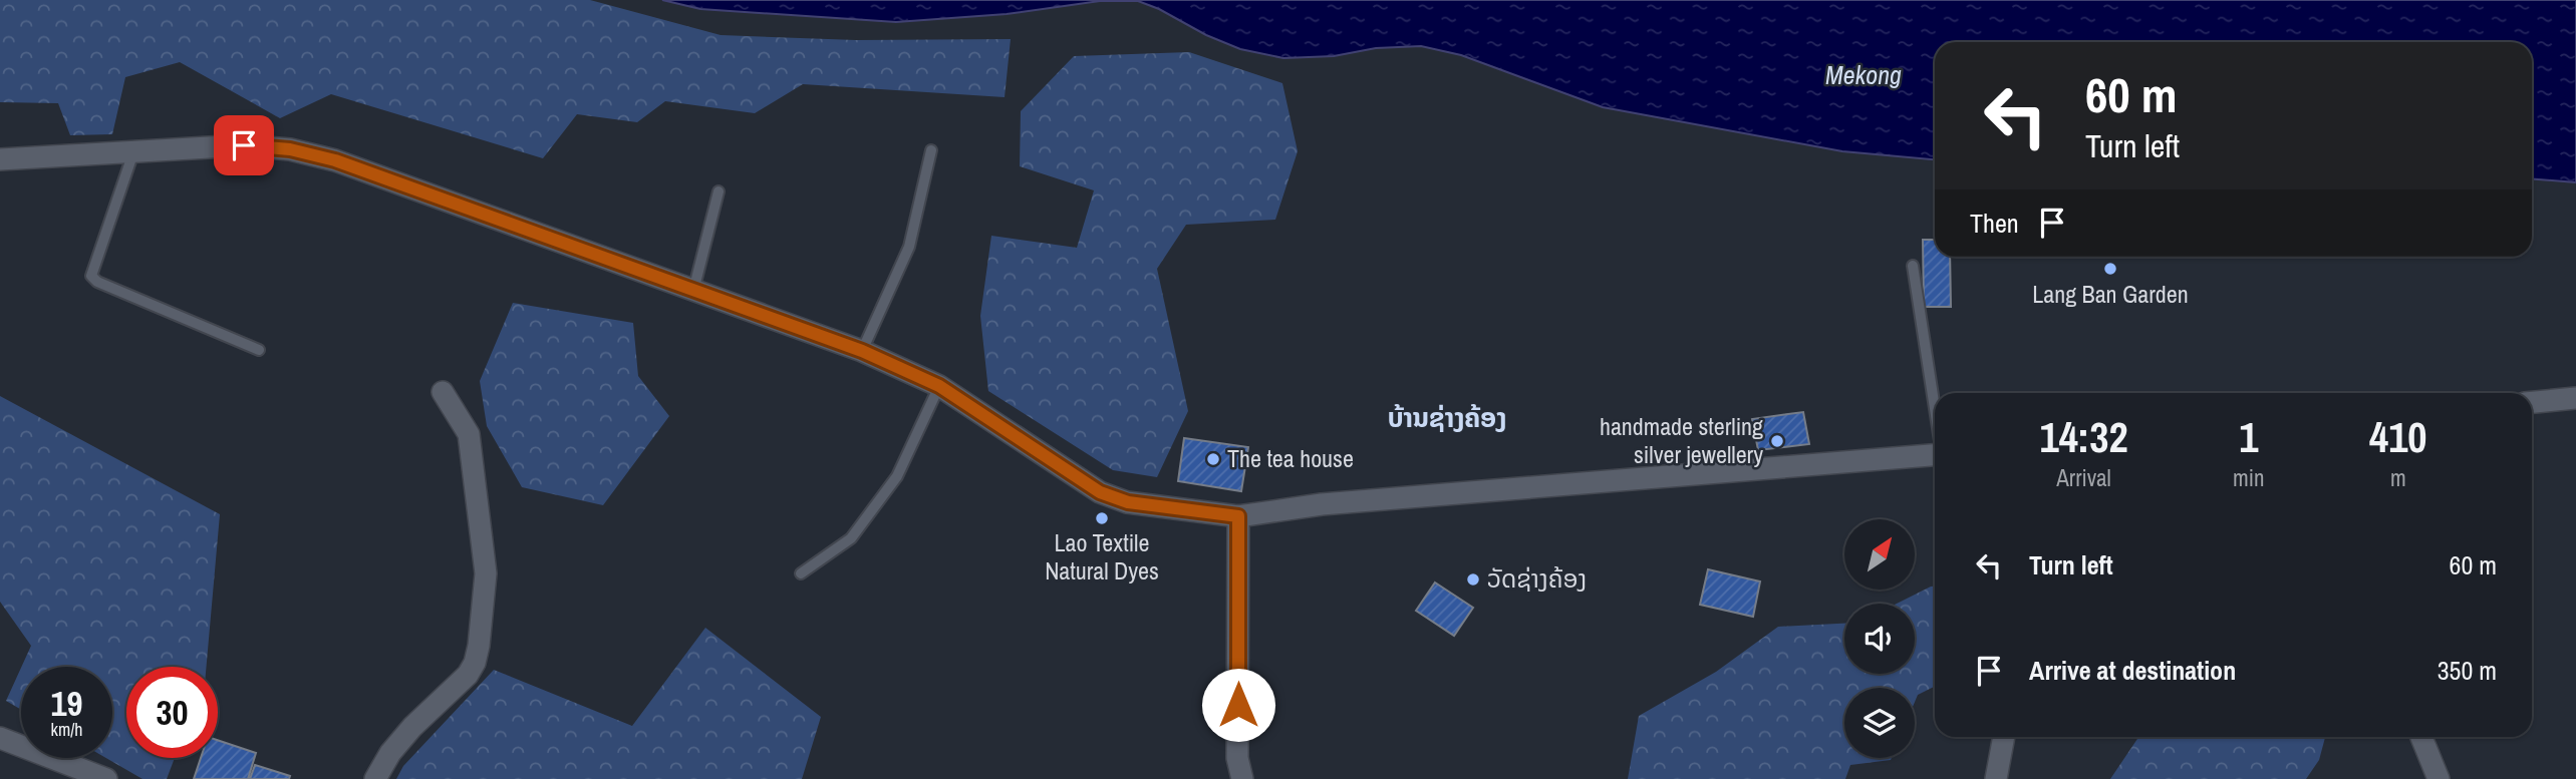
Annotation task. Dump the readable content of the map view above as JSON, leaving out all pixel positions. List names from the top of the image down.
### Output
{
  "districts": ["ບ້ານຊ່າງຄ້ອງ"],
  "water": ["Mekong"],
  "places": [
    "Lang Ban Garden",
    "handmade sterling silver jewellery",
    "The tea house",
    "Lao Textile Natural Dyes",
    "ວັດຊ່າງຄ້ອງ"
  ],
  "north": "top right",
  "page": {
    "turn": ["60 m", "Turn left"],
    "then": "Then",
    "eta": [
      "14:32",
      "Arrival",
      "1",
      "min",
      "410",
      "m"
    ],
    "list": [
      {
        "name": "Turn left",
        "value": "60 m"
      },
      {
        "name": "Arrive at destination",
        "value": "350 m"
      }
    ],
    "speed": "19 km/h",
    "limit": "30"
  }
}
